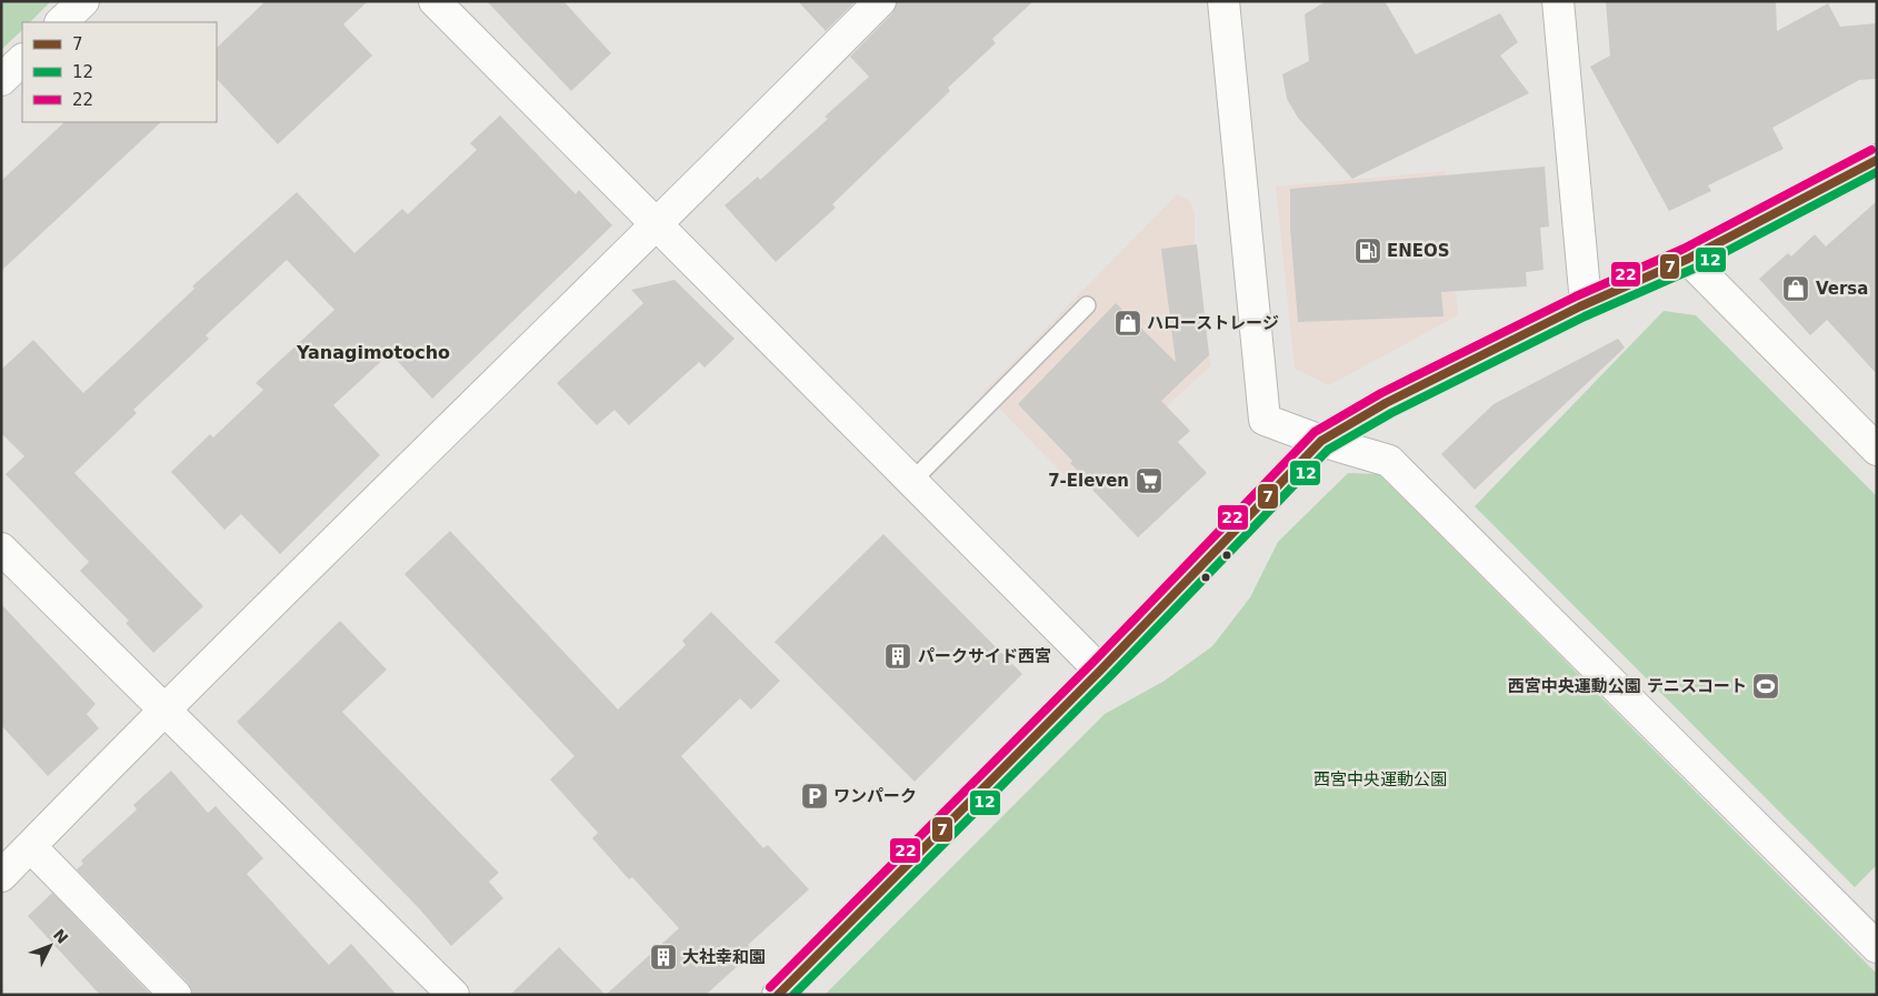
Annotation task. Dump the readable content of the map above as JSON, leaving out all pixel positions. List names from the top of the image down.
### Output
{
  "districts": ["Yanagimotocho"],
  "parks": ["西宮中央運動公園"],
  "places": {
    "fuel station": ["ENEOS"],
    "shop": ["Versa", "ハローストレージ"],
    "supermarket": ["7-Eleven"],
    "building": ["パークサイド西宮", "大社幸和園"],
    "sports": ["西宮中央運動公園 テニスコート"],
    "parking": ["ワンパーク"]
  },
  "lines": ["transit line 22", "transit line 7", "transit line 12"],
  "legend": ["7", "12", "22"],
  "north": "top right"
}
